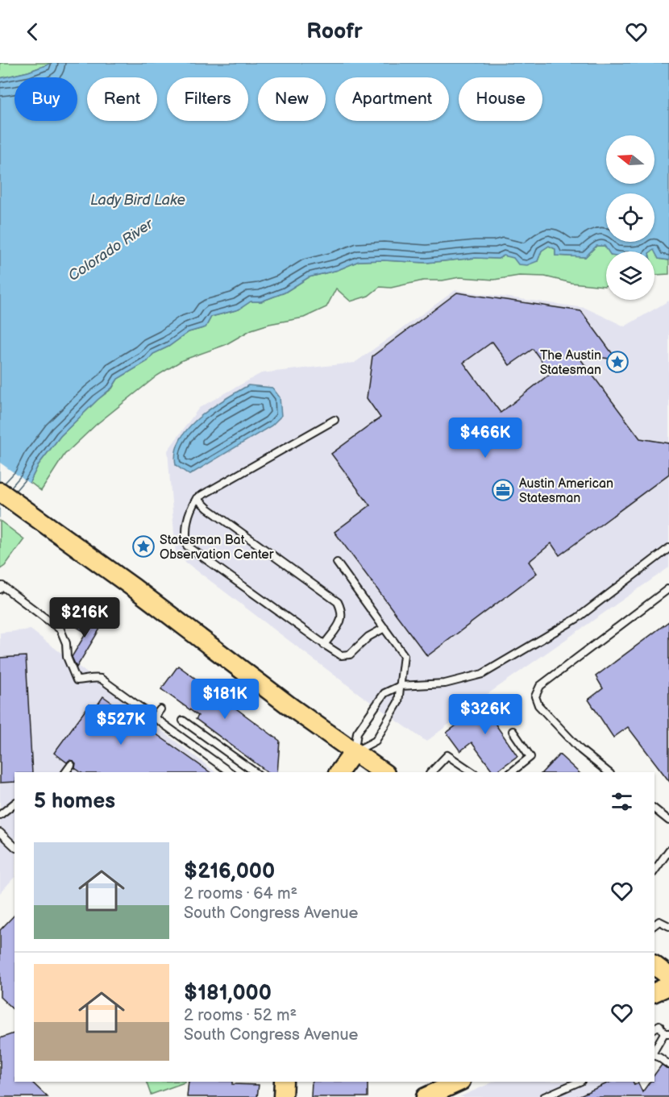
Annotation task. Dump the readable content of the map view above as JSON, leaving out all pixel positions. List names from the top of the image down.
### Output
{
  "water": ["Lady Bird Lake", "Colorado River"],
  "places": {
    "place": ["The Austin Statesman", "Statesman Bat Observation Center"],
    "office": ["Austin American Statesman"]
  },
  "north": "left",
  "page": {
    "header": "Roofr",
    "chip": [
      "Buy",
      "Rent",
      "Filters",
      "New",
      "Apartment",
      "House"
    ],
    "price": [
      "$466K",
      "$216K",
      "$181K",
      "$326K",
      "$527K"
    ],
    "heading": "5 homes",
    "list": [
      {
        "name": "$216,000",
        "note": "2 rooms · 64 m² · South Congress Avenue"
      },
      {
        "name": "$181,000",
        "note": "2 rooms · 52 m² · South Congress Avenue"
      }
    ]
  }
}
